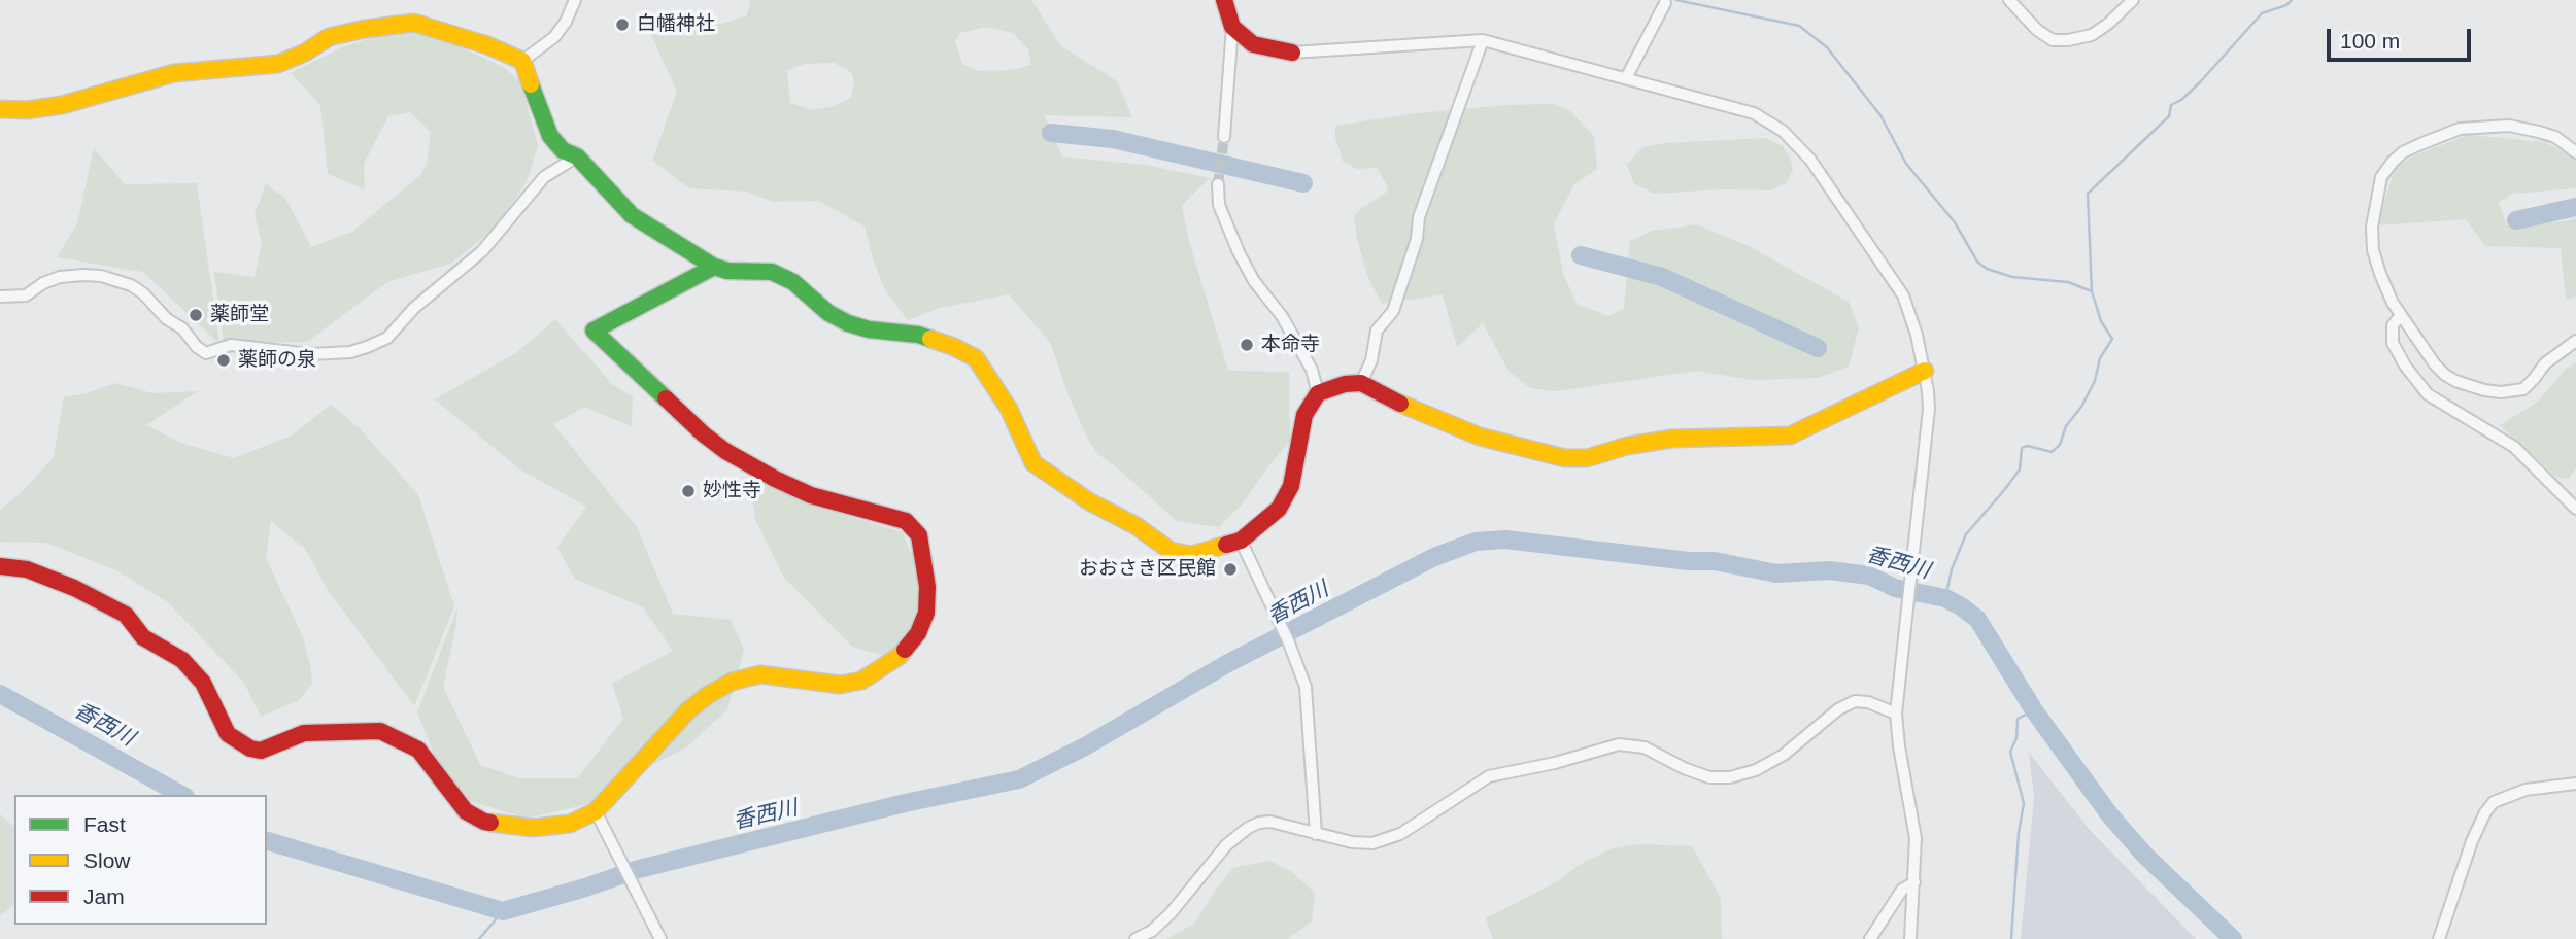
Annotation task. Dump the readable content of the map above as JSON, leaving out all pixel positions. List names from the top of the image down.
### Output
{
  "water": ["香西川"],
  "places": [
    "白幡神社",
    "薬師堂",
    "本命寺",
    "薬師の泉",
    "妙性寺",
    "おおさき区民館"
  ],
  "legend": ["Fast", "Slow", "Jam"],
  "scale_bar": "100 m"
}
